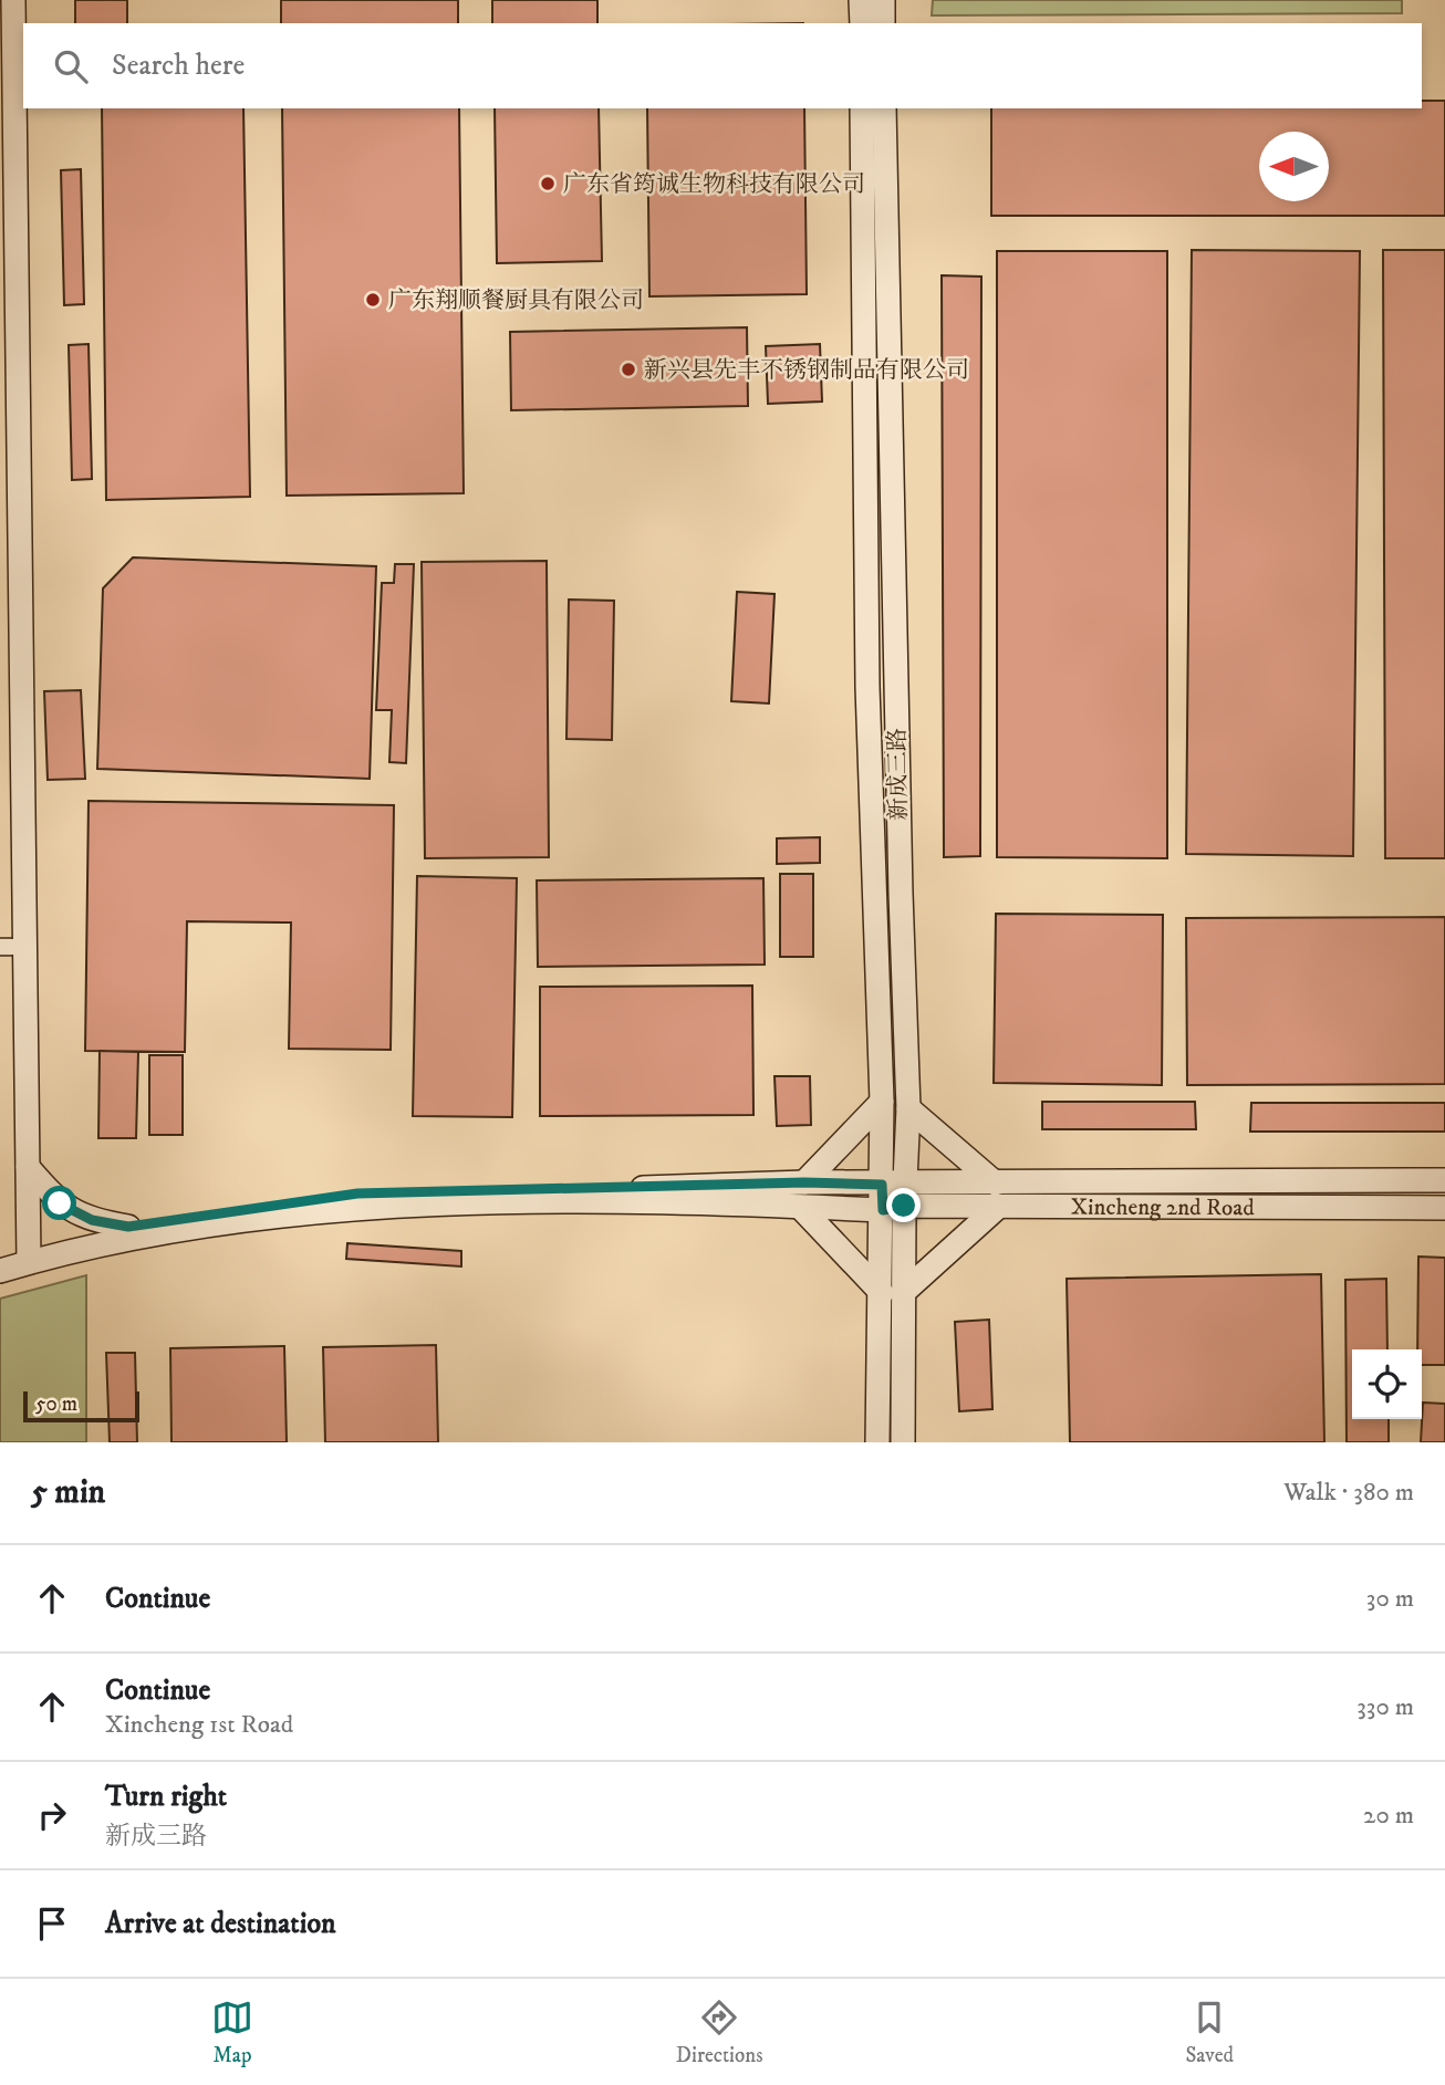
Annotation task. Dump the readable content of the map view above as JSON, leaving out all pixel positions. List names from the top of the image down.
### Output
{
  "streets": {
    "street": ["新成三路", "Xincheng 2nd Road"]
  },
  "crossings": [
    ["新成三路", "Xincheng 2nd Road"]
  ],
  "places": ["广东省筠诚生物科技有限公司", "广东翔顺餐厨具有限公司", "新兴县先丰不锈钢制品有限公司"],
  "scale_bar": "50 m",
  "north": "left",
  "page": {
    "search": "Search here",
    "scale": "50 m",
    "heading": ["5 min", "Walk · 380 m"],
    "list": [
      ["Continue", "30 m"],
      ["Continue", "Xincheng 1st Road", "330 m"],
      ["Turn right", "新成三路", "20 m"],
      "Arrive at destination"
    ],
    "nav": ["Map", "Directions", "Saved"]
  }
}
